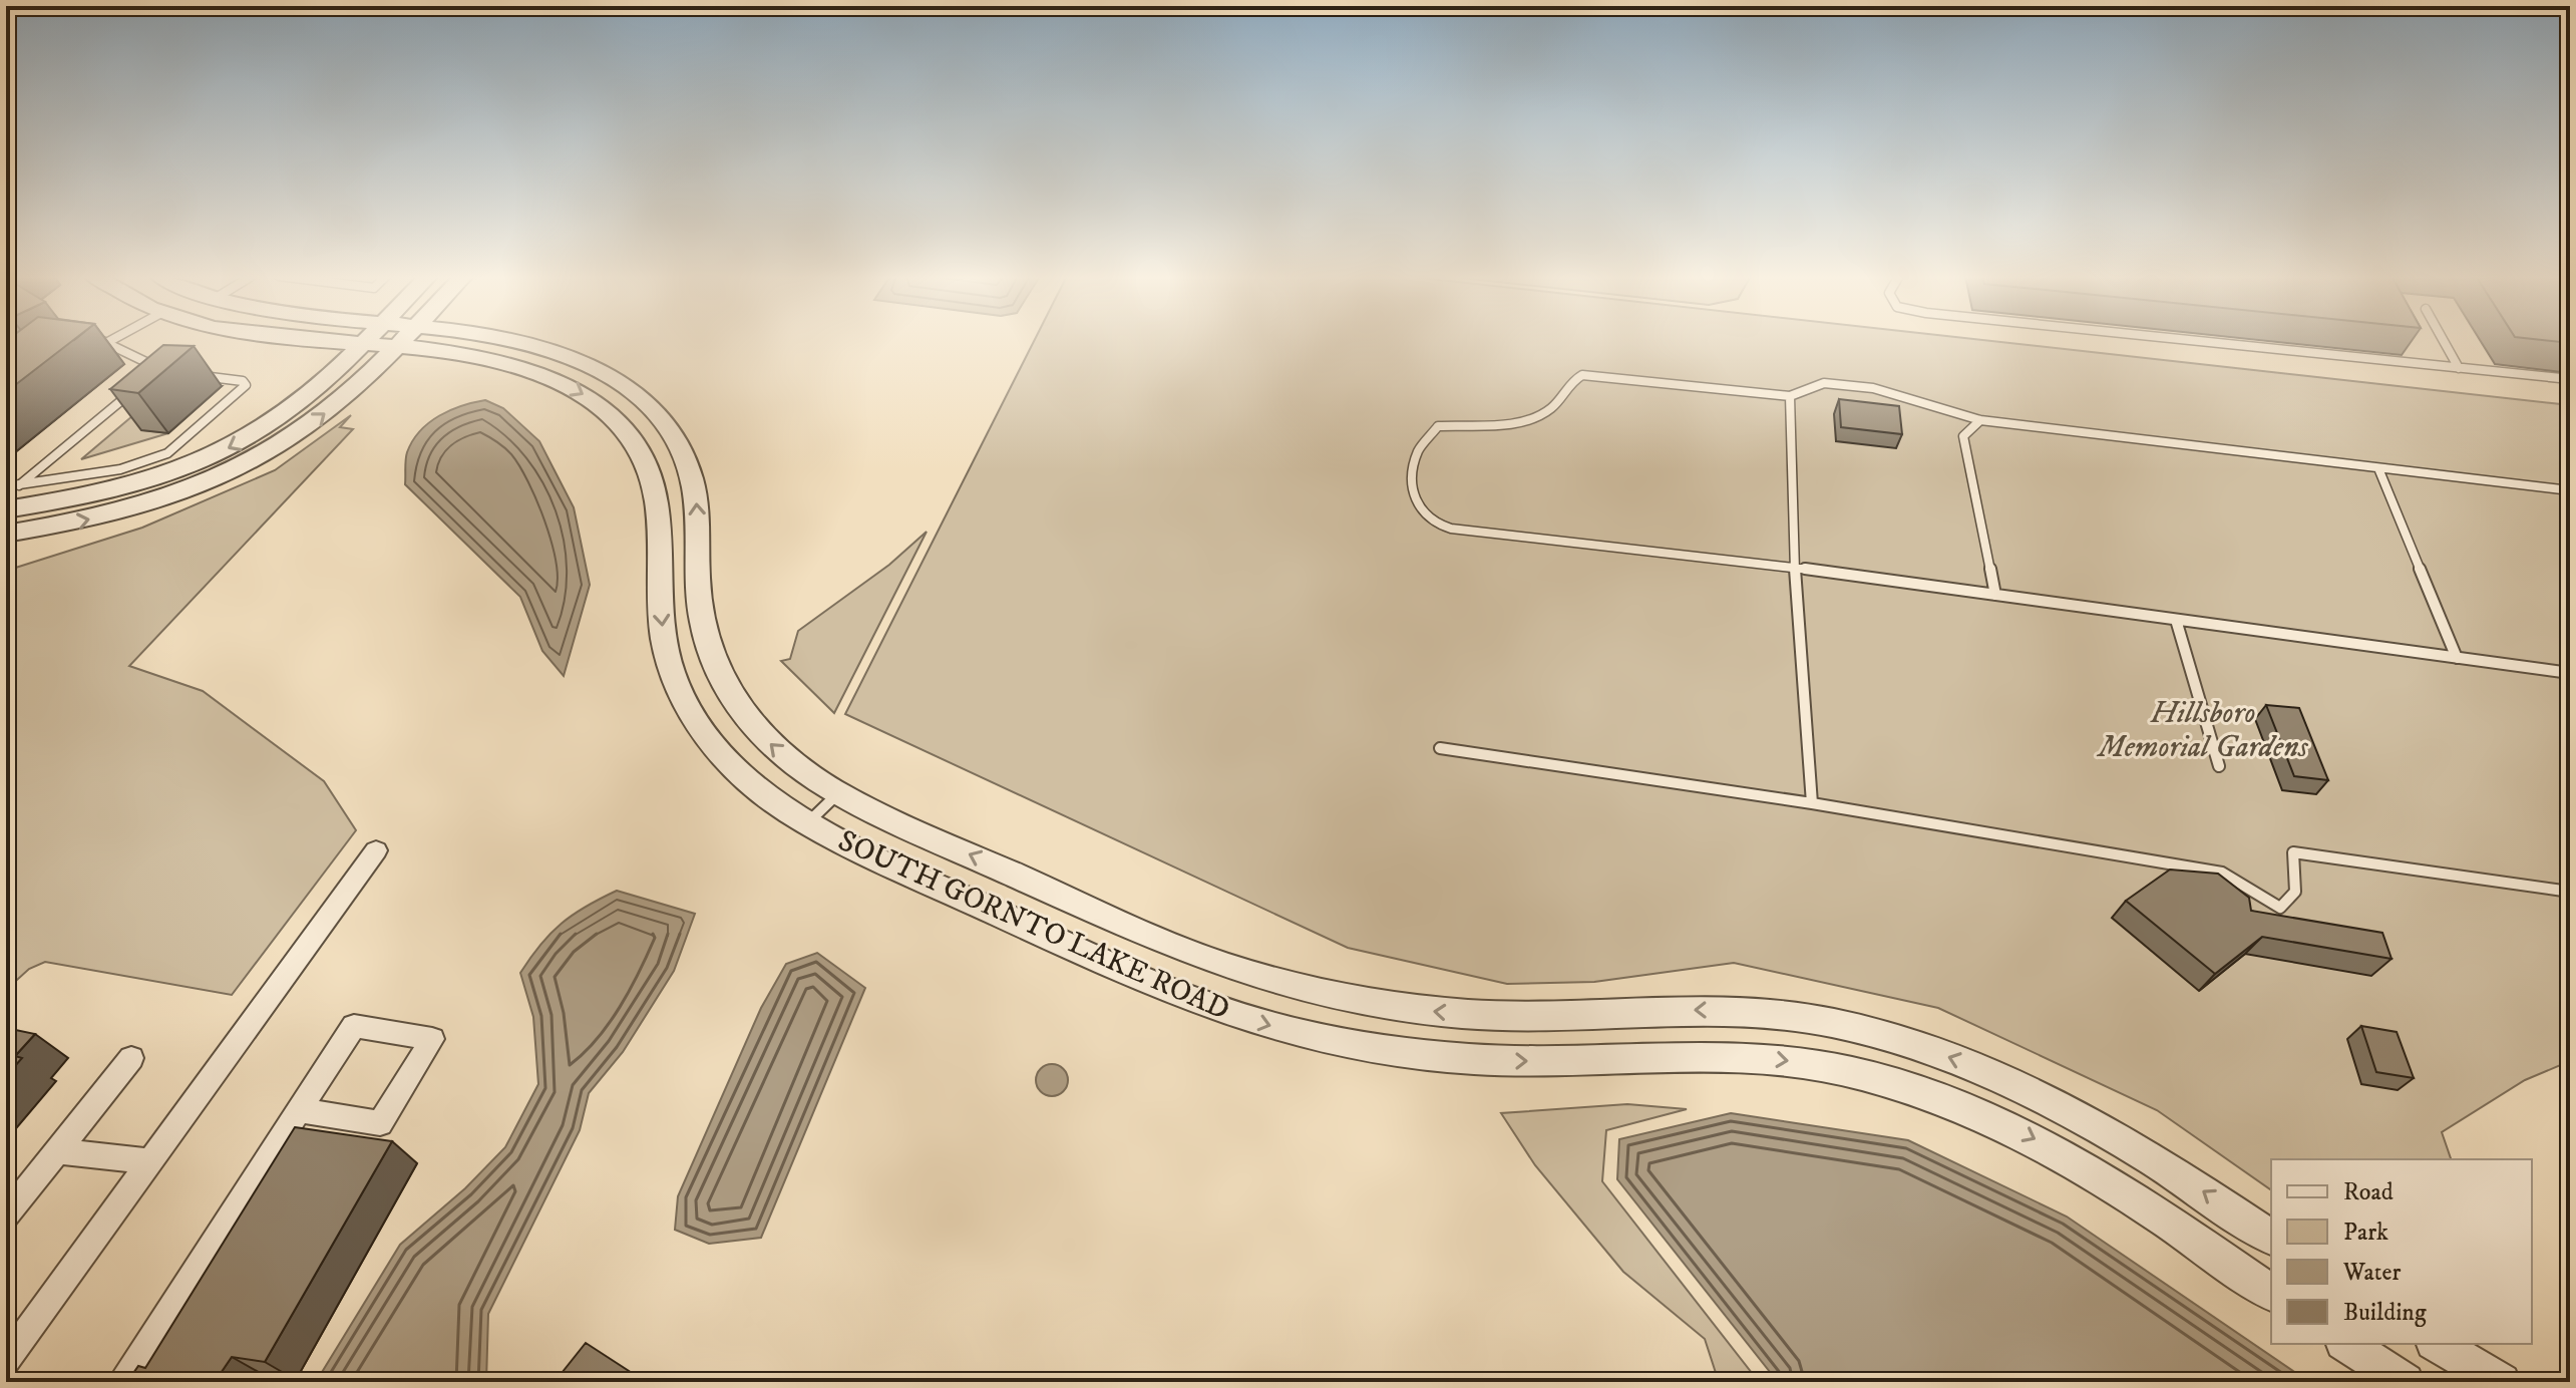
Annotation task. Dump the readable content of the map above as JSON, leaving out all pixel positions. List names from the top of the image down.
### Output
{
  "streets": {
    "street": ["SOUTH GORNTO LAKE ROAD"]
  },
  "parks": ["Hillsboro Memorial Gardens"],
  "legend": [
    "Road",
    "Park",
    "Water",
    "Building"
  ]
}
